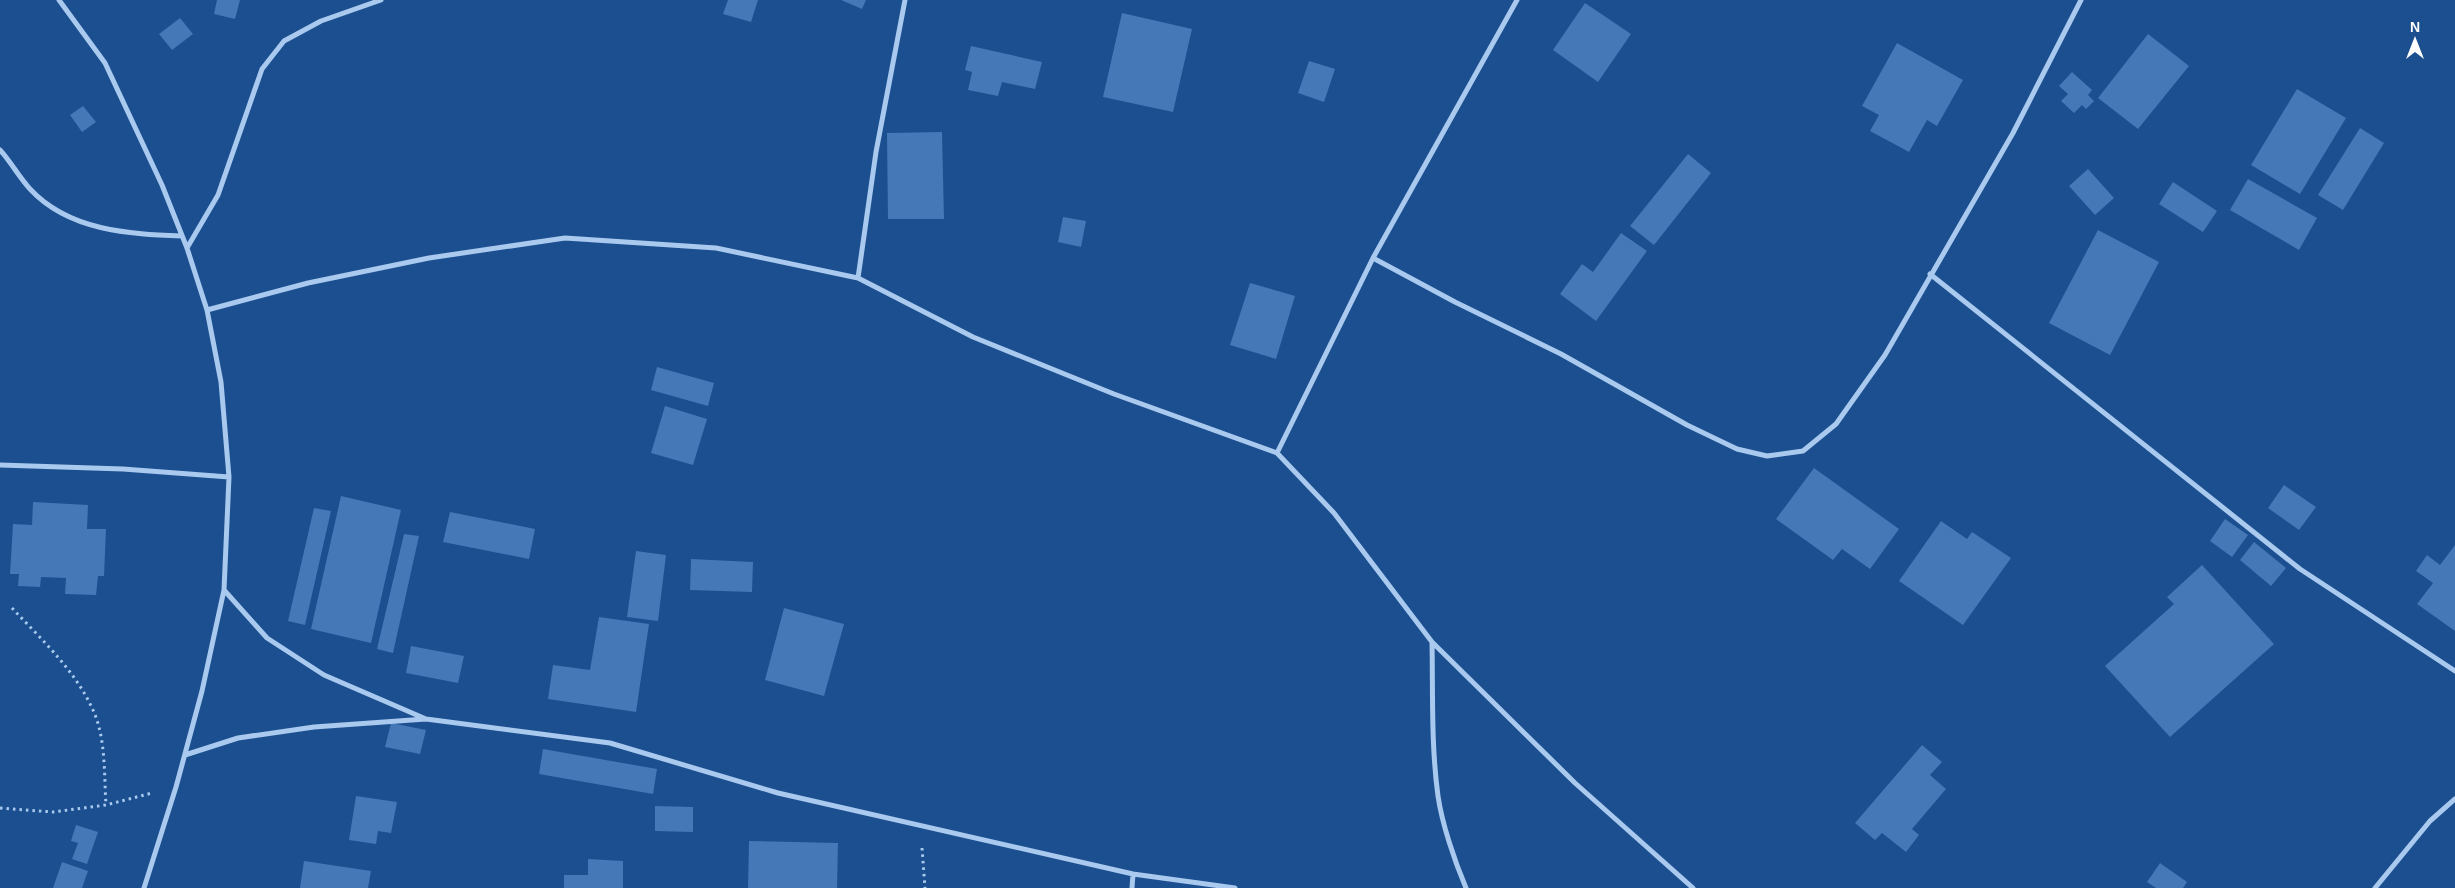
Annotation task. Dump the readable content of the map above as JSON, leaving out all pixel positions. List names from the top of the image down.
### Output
{
  "north": "top"
}
